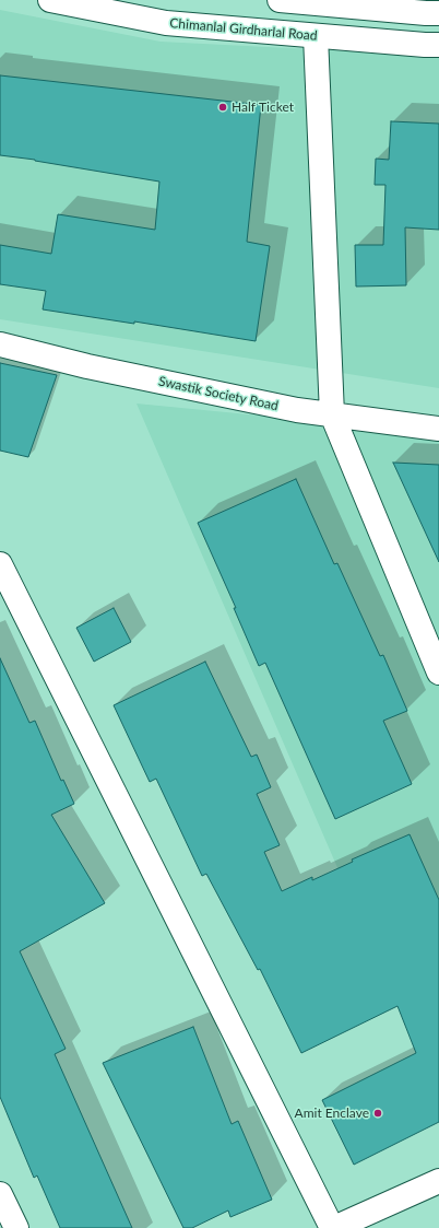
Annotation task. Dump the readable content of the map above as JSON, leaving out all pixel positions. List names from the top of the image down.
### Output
{
  "streets": {
    "street": ["Chimanlal Girdharlal Road", "Swastik Society Road"]
  },
  "places": ["Half Ticket", "Amit Enclave"]
}
